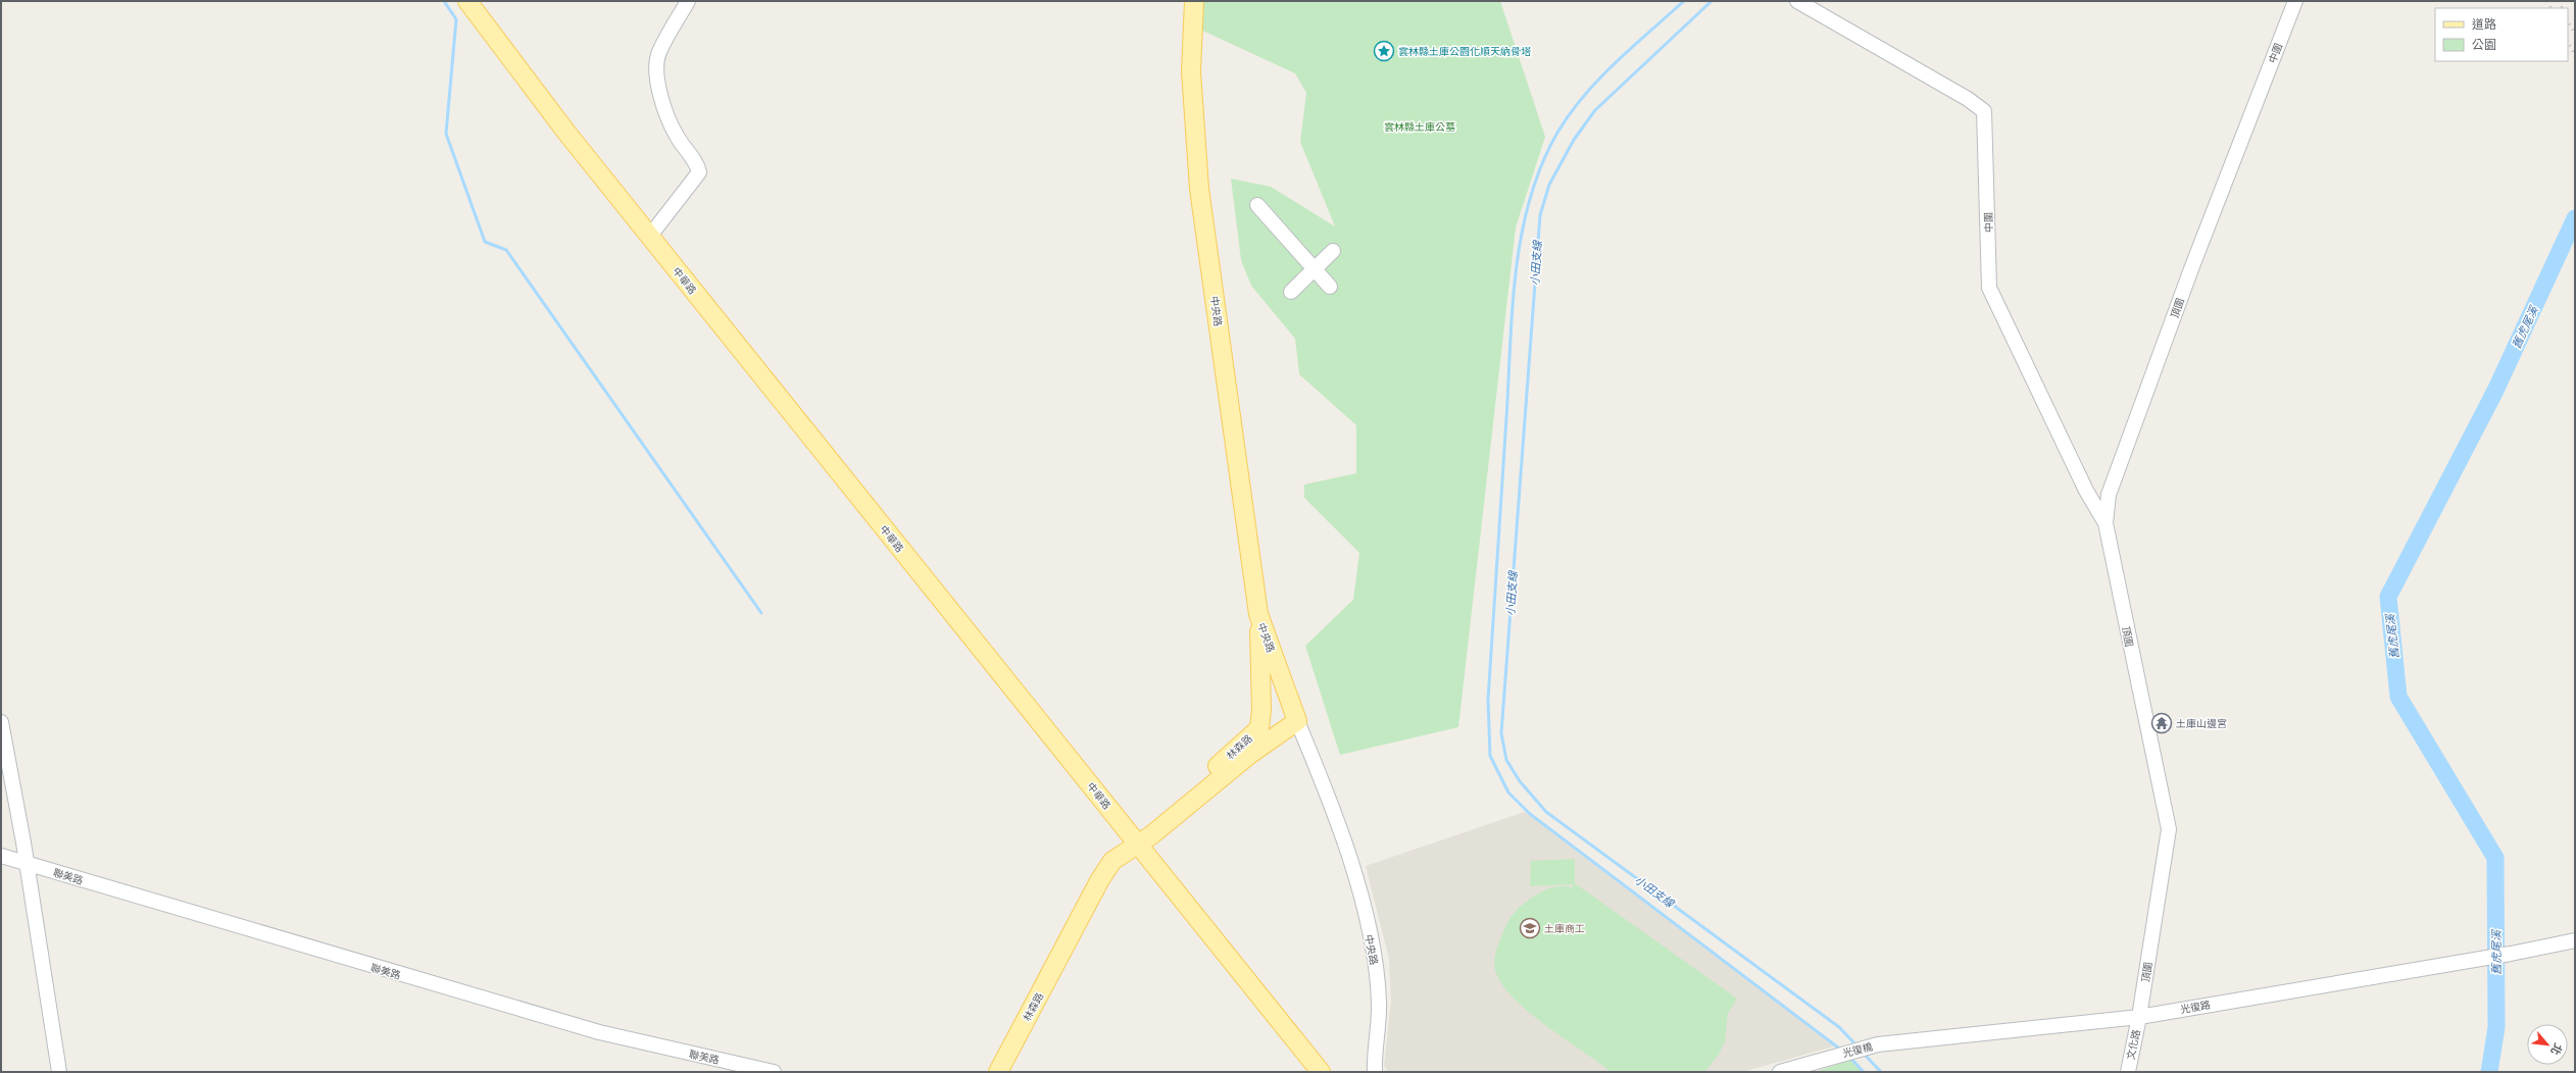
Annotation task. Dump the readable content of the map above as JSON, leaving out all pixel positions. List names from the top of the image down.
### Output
{
  "streets": {
    "main road": ["中華路", "中央路", "林森路"],
    "street": [
      "中圍",
      "頂圍",
      "聯美路",
      "光復路",
      "文化路",
      "光復橋"
    ]
  },
  "crossings": [
    ["中圍", "頂圍"],
    ["中華路", "林森路"],
    ["頂圍", "光復路"],
    ["頂圍", "文化路"],
    ["中央路", "林森路"],
    ["光復路", "文化路"],
    ["光復路", "光復橋"]
  ],
  "water": ["小田支線", "舊虎尾溪"],
  "parks": ["雲林縣土庫公墓"],
  "places": {
    "place": ["雲林縣土庫公園化順天納骨塔"],
    "temple": ["土庫山邊宮"],
    "school or university": ["土庫商工"]
  },
  "legend": ["道路", "公園"],
  "north": "bottom right"
}
